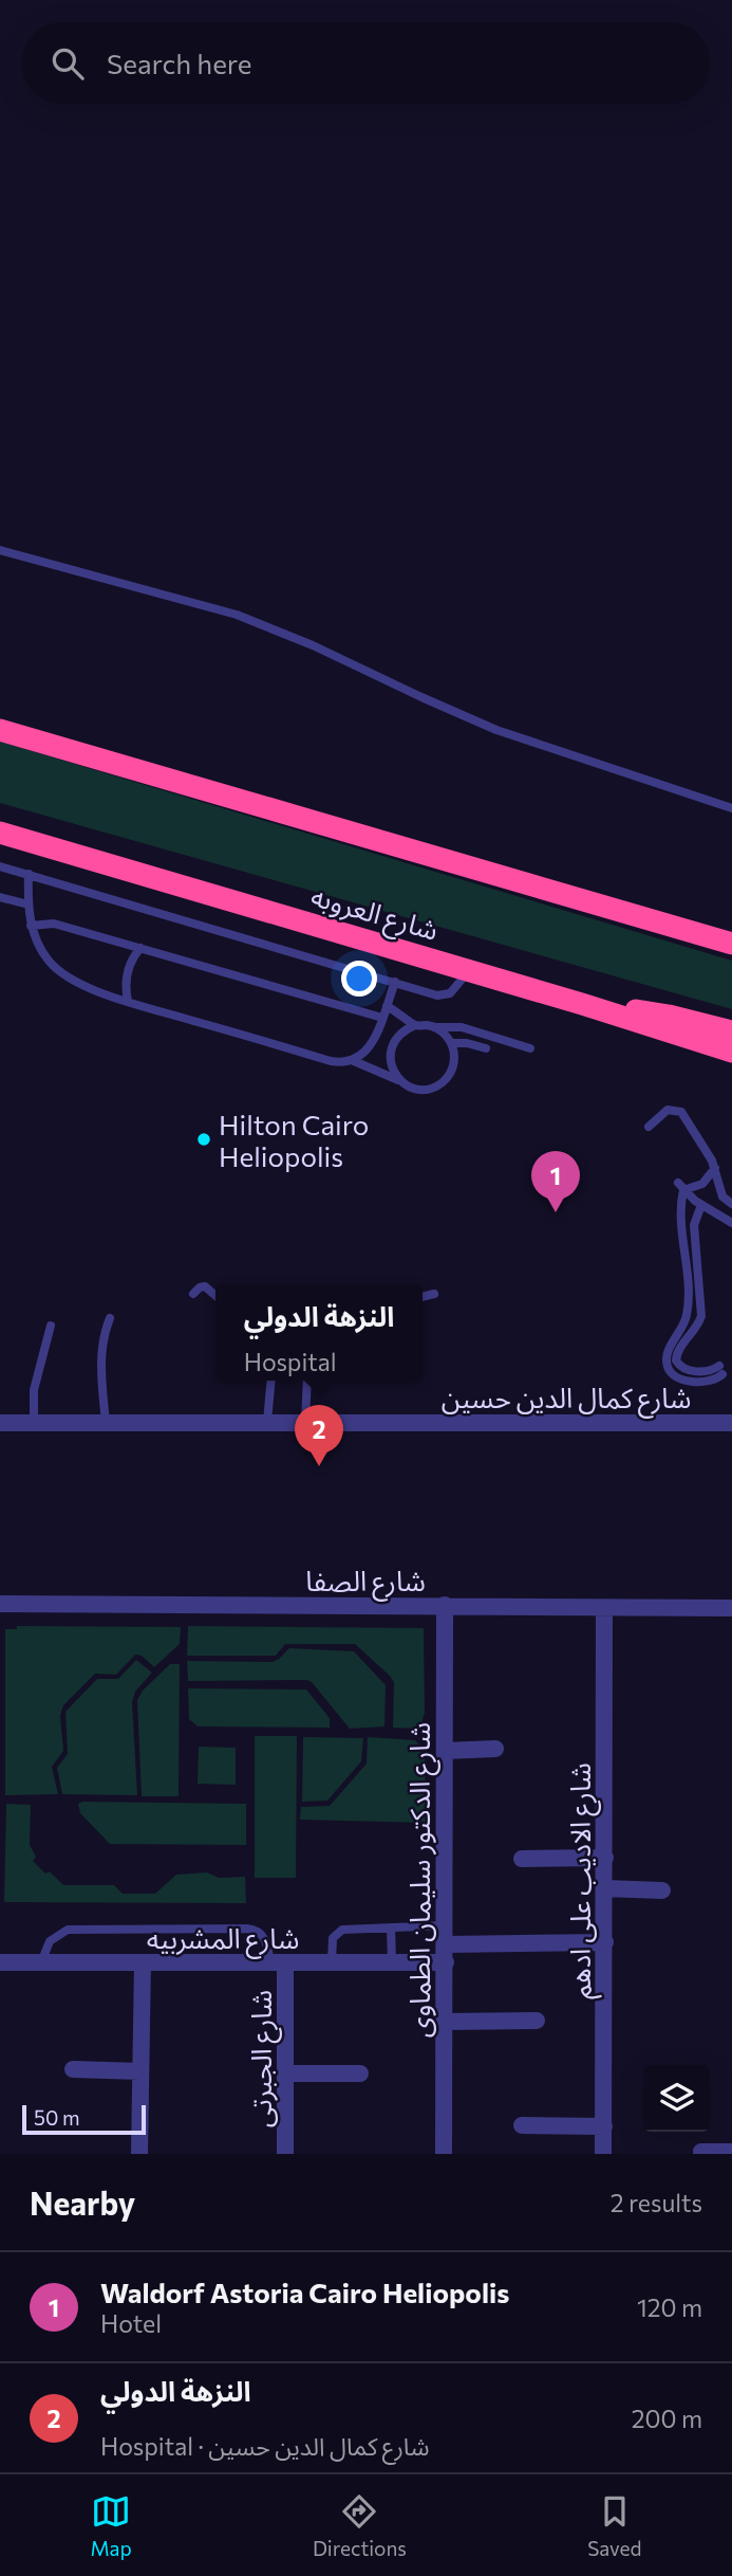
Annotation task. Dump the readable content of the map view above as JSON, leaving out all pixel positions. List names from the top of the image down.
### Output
{
  "streets": {
    "highway": ["شارع العروبه"],
    "street": [
      "شارع كمال الدين حسين",
      "شارع الصفا",
      "شارع الدكتور سليمان الطماوى",
      "شارع الاديب على ادهم",
      "شارع المشربيه",
      "شارع الجبرتى"
    ]
  },
  "crossings": [
    ["شارع الصفا", "شارع الدكتور سليمان الطماوى"],
    ["شارع الصفا", "شارع الاديب على ادهم"],
    ["شارع الدكتور سليمان الطماوى", "شارع المشربيه"],
    ["شارع المشربيه", "شارع الجبرتى"]
  ],
  "places": ["Hilton Cairo Heliopolis"],
  "scale_bar": "50 m",
  "page": {
    "search": "Search here",
    "pins": ["1", "2"],
    "popup": ["النزهة الدولي", "Hospital"],
    "scale": "50 m",
    "heading": ["Nearby", "2 results"],
    "list": [
      {
        "mark": "1",
        "name": "Waldorf Astoria Cairo Heliopolis",
        "note": "Hotel",
        "value": "120 m"
      },
      {
        "mark": "2",
        "name": "النزهة الدولي",
        "note": "Hospital · شارع كمال الدين حسين",
        "value": "200 m"
      }
    ],
    "nav": ["Map", "Directions", "Saved"]
  }
}
